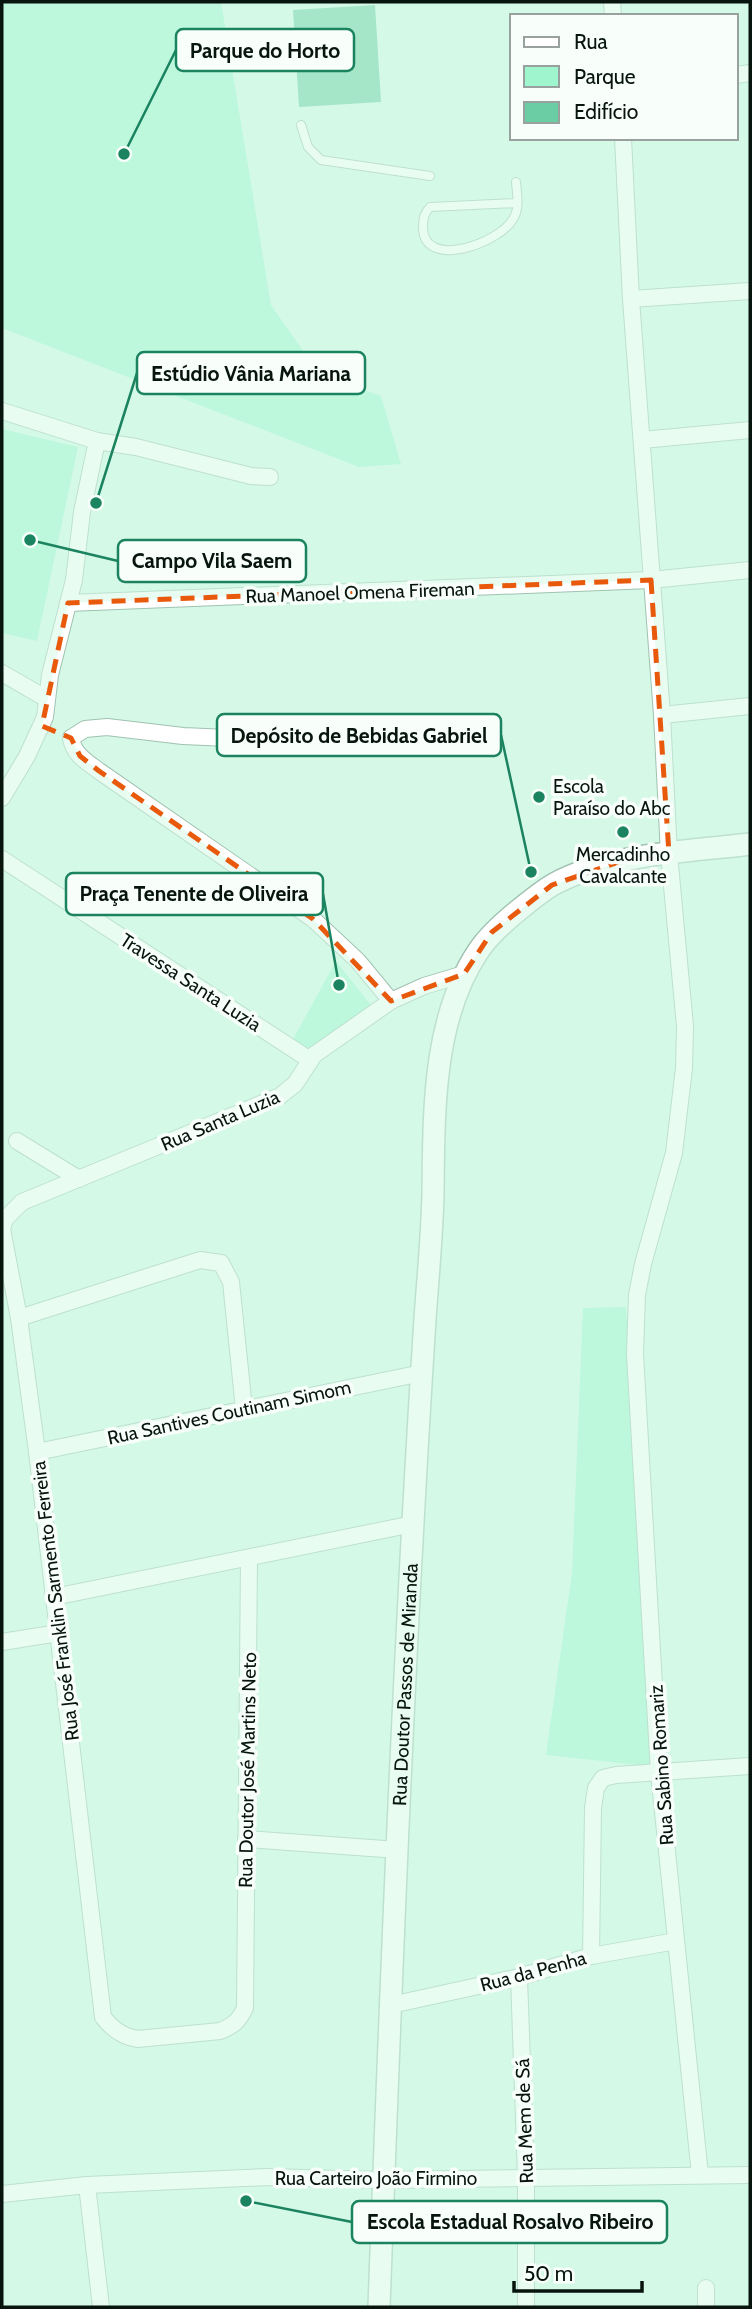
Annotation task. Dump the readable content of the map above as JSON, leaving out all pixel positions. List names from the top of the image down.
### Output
{
  "streets": {
    "street": [
      "Rua Manoel Omena Fireman",
      "Travessa Santa Luzia",
      "Rua Santa Luzia",
      "Rua Santives Coutinam Simom",
      "Rua José Franklin Sarmento Ferreira",
      "Rua Doutor Passos de Miranda",
      "Rua Sabino Romariz",
      "Rua Doutor José Martins Neto",
      "Rua da Penha",
      "Rua Mem de Sá",
      "Rua Carteiro João Firmino"
    ]
  },
  "crossings": [
    ["Rua Manoel Omena Fireman", "Rua Sabino Romariz"],
    ["Travessa Santa Luzia", "Rua Santa Luzia"],
    ["Rua Santa Luzia", "Rua José Franklin Sarmento Ferreira"],
    ["Rua Santa Luzia", "Rua Doutor Passos de Miranda"],
    ["Rua Santives Coutinam Simom", "Rua José Franklin Sarmento Ferreira"],
    ["Rua Santives Coutinam Simom", "Rua Doutor Passos de Miranda"],
    ["Rua José Franklin Sarmento Ferreira", "Rua Doutor José Martins Neto"],
    ["Rua Doutor Passos de Miranda", "Rua Sabino Romariz"],
    ["Rua Doutor Passos de Miranda", "Rua da Penha"],
    ["Rua Doutor Passos de Miranda", "Rua Carteiro João Firmino"],
    ["Rua Sabino Romariz", "Rua da Penha"],
    ["Rua Sabino Romariz", "Rua Carteiro João Firmino"],
    ["Rua da Penha", "Rua Mem de Sá"],
    ["Rua Mem de Sá", "Rua Carteiro João Firmino"]
  ],
  "places": [
    "Parque do Horto",
    "Estúdio Vânia Mariana",
    "Campo Vila Saem",
    "Escola Paraíso do Abc",
    "Mercadinho Cavalcante",
    "Depósito de Bebidas Gabriel",
    "Praça Tenente de Oliveira",
    "Escola Estadual Rosalvo Ribeiro"
  ],
  "legend": ["Rua", "Parque", "Edifício"],
  "scale_bar": "50 m"
}
